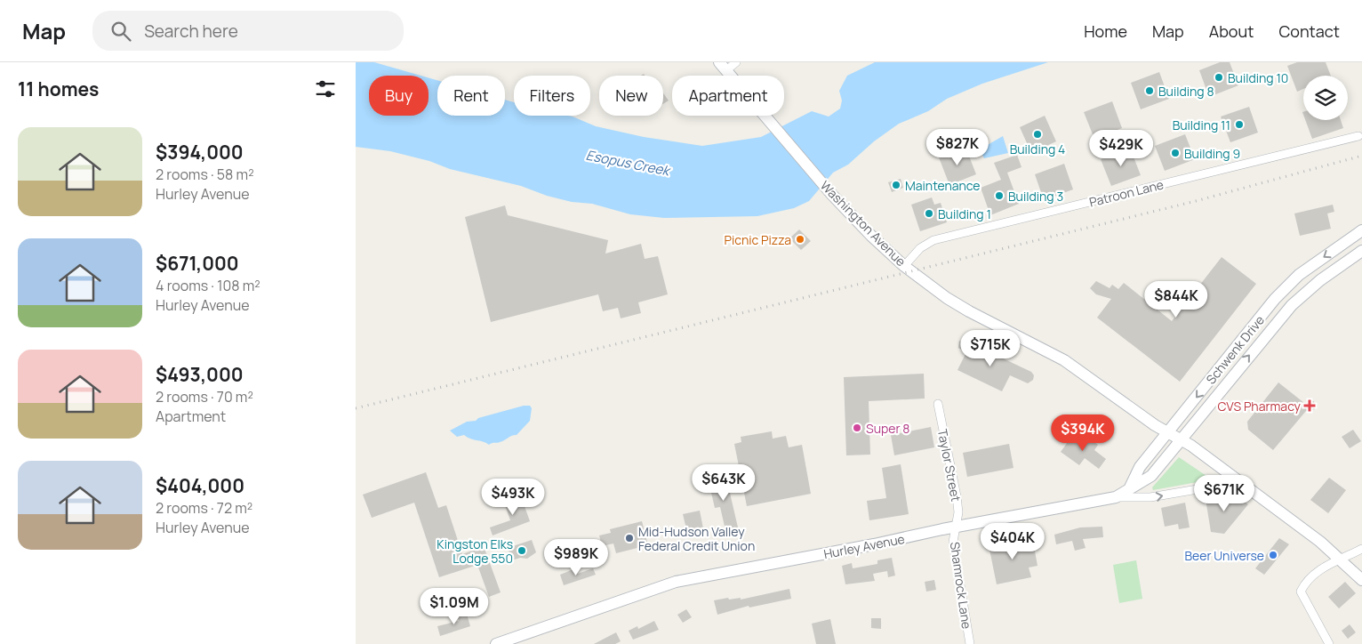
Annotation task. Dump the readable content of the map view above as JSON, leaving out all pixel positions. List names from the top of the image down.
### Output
{
  "streets": {
    "street": [
      "Patroon Lane",
      "Washington Avenue",
      "Schwenk Drive",
      "Taylor Street",
      "Hurley Avenue",
      "Shamrock Lane"
    ]
  },
  "crossings": [
    ["Patroon Lane", "Washington Avenue"],
    ["Washington Avenue", "Schwenk Drive"],
    ["Washington Avenue", "Hurley Avenue"],
    ["Schwenk Drive", "Hurley Avenue"],
    ["Taylor Street", "Hurley Avenue"],
    ["Taylor Street", "Shamrock Lane"],
    ["Hurley Avenue", "Shamrock Lane"]
  ],
  "water": ["Esopus Creek"],
  "places": {
    "other": [
      "Building 10",
      "Building 8",
      "Building 11",
      "Building 4",
      "Building 9",
      "Maintenance",
      "Building 3",
      "Building 1",
      "Picnic Pizza",
      "Super 8",
      "Mid-Hudson Valley Federal Credit Union",
      "Kingston Elks Lodge 550",
      "Beer Universe"
    ],
    "health": ["CVS Pharmacy"]
  },
  "page": {
    "header": "Map",
    "search": "Search here",
    "nav": [
      "Home",
      "Map",
      "About",
      "Contact"
    ],
    "heading": "11 homes",
    "chip": [
      "Buy",
      "Rent",
      "Filters",
      "New",
      "Apartment"
    ],
    "list": [
      {
        "name": "$394,000",
        "note": "2 rooms · 58 m² · Hurley Avenue"
      },
      {
        "name": "$671,000",
        "note": "4 rooms · 108 m² · Hurley Avenue"
      },
      {
        "name": "$493,000",
        "note": "2 rooms · 70 m² · Apartment"
      },
      {
        "name": "$404,000",
        "note": "2 rooms · 72 m² · Hurley Avenue"
      }
    ],
    "price": [
      "$827K",
      "$429K",
      "$844K",
      "$715K",
      "$394K",
      "$643K",
      "$671K",
      "$493K",
      "$404K",
      "$989K",
      "$1.09M"
    ]
  }
}
